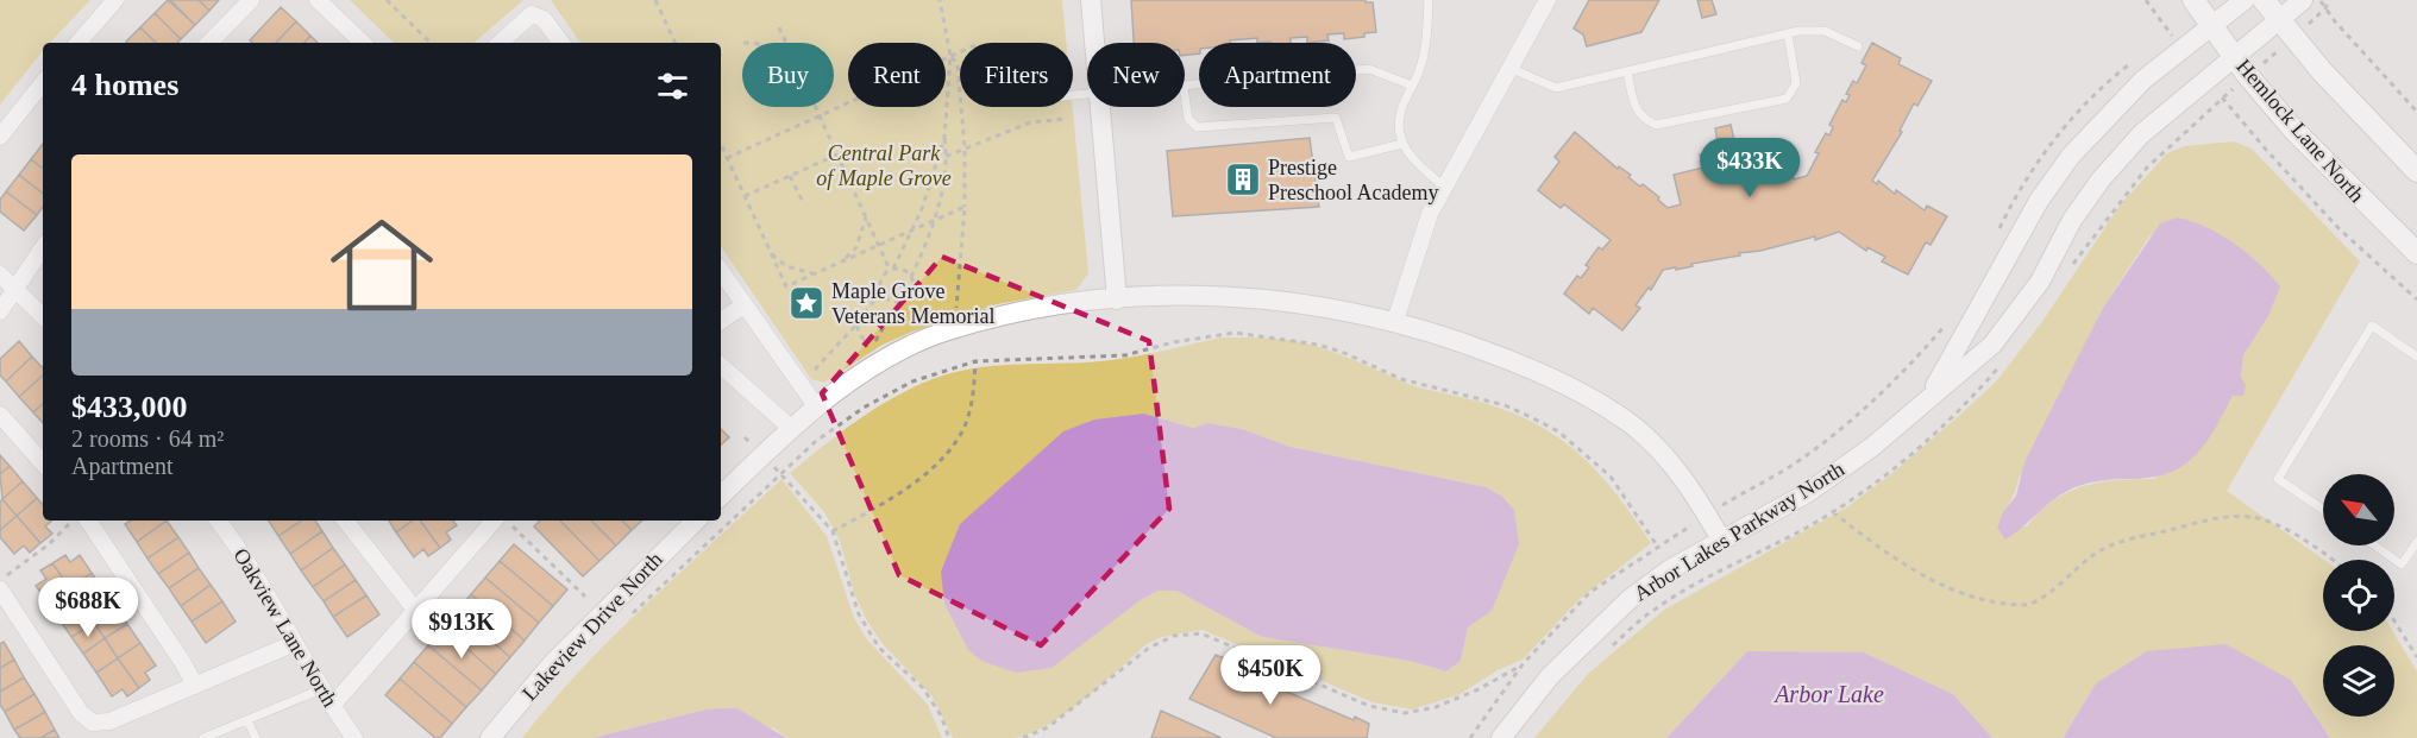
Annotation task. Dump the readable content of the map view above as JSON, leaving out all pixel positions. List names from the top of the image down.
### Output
{
  "streets": {
    "main road": ["Hemlock Lane North"],
    "street": ["Arbor Lakes Parkway North", "Lakeview Drive North", "Oakview Lane North"]
  },
  "crossings": [
    ["Hemlock Lane North", "Arbor Lakes Parkway North"]
  ],
  "water": ["Arbor Lake"],
  "parks": ["Central Park of Maple Grove"],
  "places": {
    "building": ["Prestige Preschool Academy"],
    "place": ["Maple Grove Veterans Memorial"]
  },
  "north": "top left",
  "page": {
    "chip": [
      "Buy",
      "Rent",
      "Filters",
      "New",
      "Apartment"
    ],
    "heading": "4 homes",
    "list": [
      {
        "name": "$433,000",
        "note": "2 rooms · 64 m² · Apartment"
      }
    ],
    "price": [
      "$433K",
      "$688K",
      "$913K",
      "$450K"
    ]
  }
}
